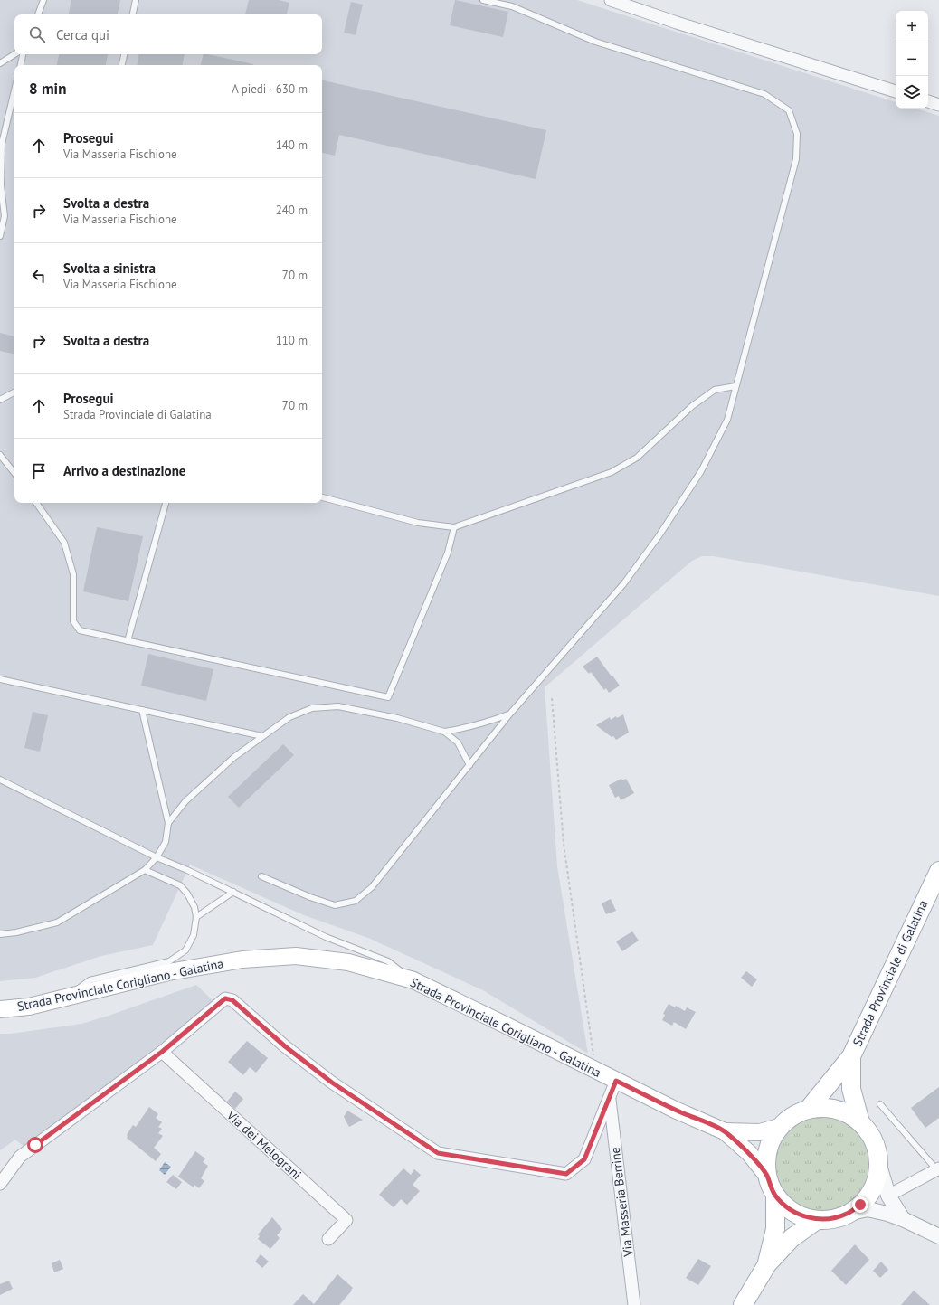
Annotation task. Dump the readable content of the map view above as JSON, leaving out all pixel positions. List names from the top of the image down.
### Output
{
  "streets": {
    "main road": ["Strada Provinciale di Galatina", "Strada Provinciale Corigliano - Galatina"],
    "street": ["Via dei Melograni", "Via Masseria Berrine"]
  },
  "crossings": [
    ["Strada Provinciale di Galatina", "Strada Provinciale Corigliano - Galatina"]
  ],
  "page": {
    "map_buttons": ["+", "−"],
    "search": "Cerca qui",
    "heading": ["8 min", "A piedi · 630 m"],
    "list": [
      ["Prosegui", "Via Masseria Fischione", "140 m"],
      ["Svolta a destra", "Via Masseria Fischione", "240 m"],
      ["Svolta a sinistra", "Via Masseria Fischione", "70 m"],
      ["Svolta a destra", "110 m"],
      ["Prosegui", "Strada Provinciale di Galatina", "70 m"],
      "Arrivo a destinazione"
    ]
  }
}
